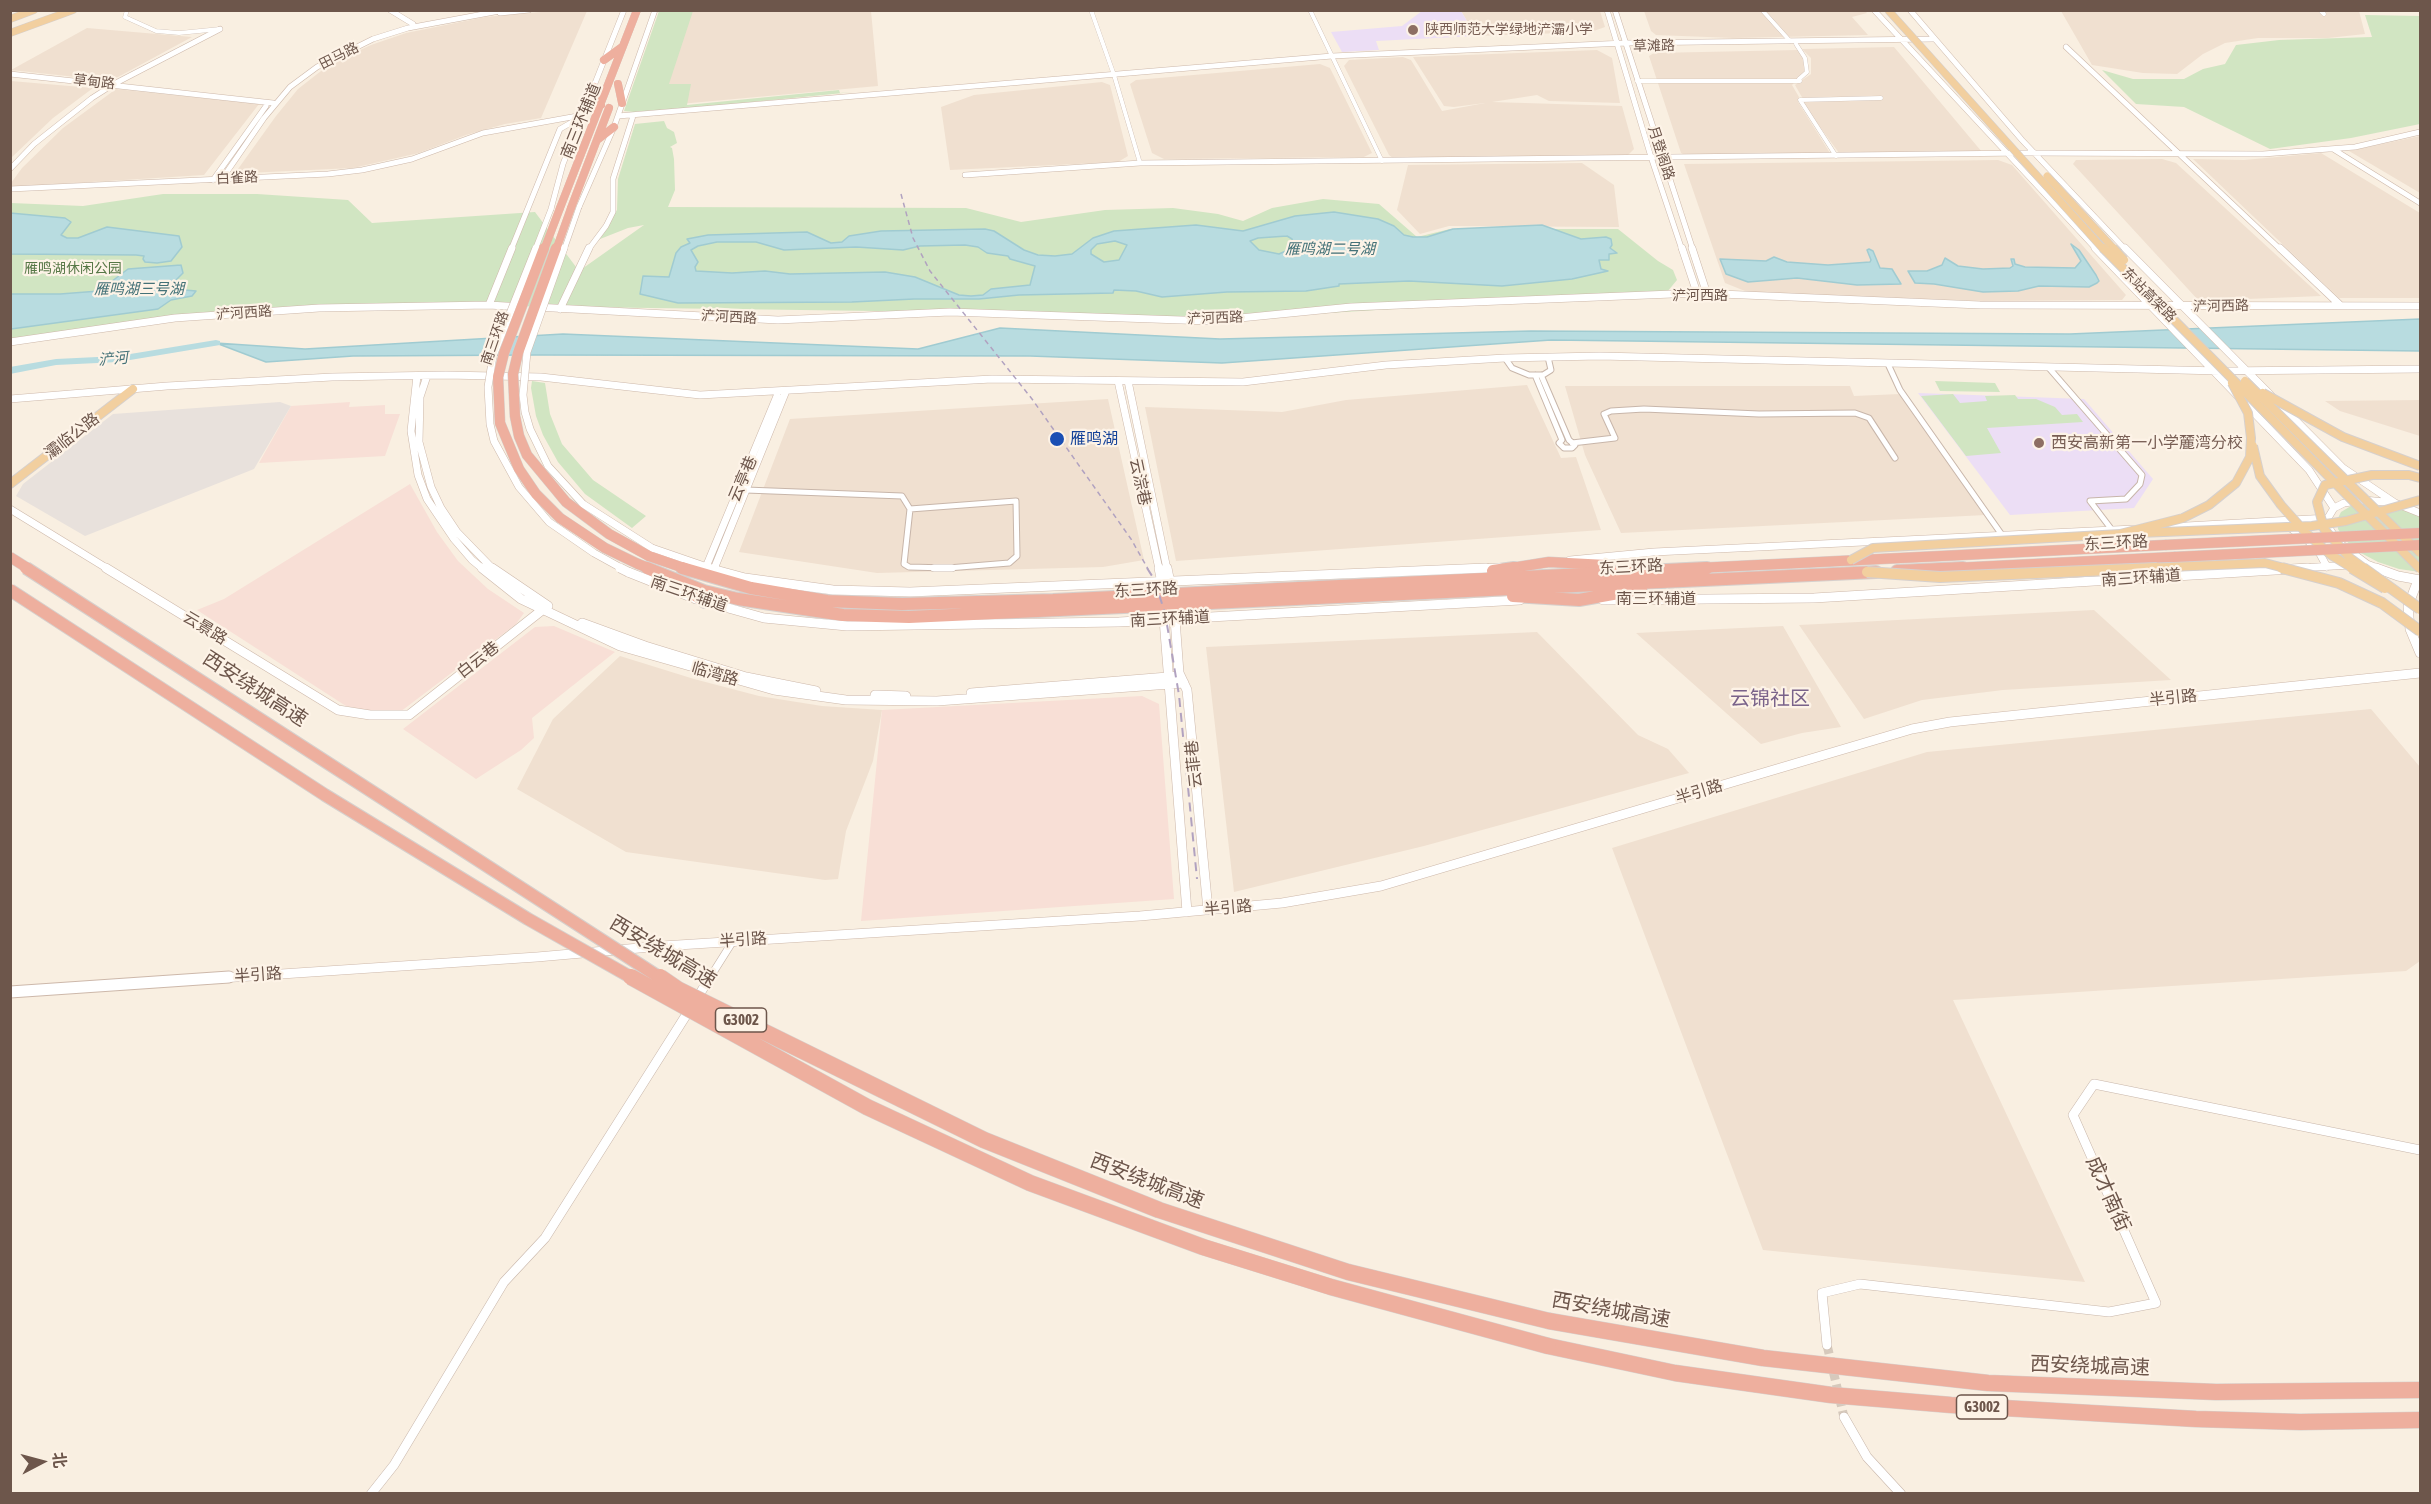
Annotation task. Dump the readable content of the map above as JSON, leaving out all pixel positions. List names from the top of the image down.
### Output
{
  "streets": {
    "highway": [
      "南三环路",
      "东三环路",
      "西安绕城高速",
      "G3002"
    ],
    "main road": ["东站高架路", "灞临公路"],
    "street": [
      "草滩路",
      "田马路",
      "草甸路",
      "南三环辅道",
      "月登阁路",
      "白雀路",
      "浐河西路",
      "云亭巷",
      "云淙巷",
      "云景路",
      "白云巷",
      "临湾路",
      "半引路",
      "云菲巷",
      "成才南街"
    ]
  },
  "crossings": [
    ["草滩路", "南三环辅道"],
    ["草滩路", "月登阁路"],
    ["田马路", "草甸路"],
    ["田马路", "白雀路"],
    ["南三环辅道", "白雀路"],
    ["南三环辅道", "南三环路"],
    ["南三环辅道", "云亭巷"],
    ["南三环辅道", "云淙巷"],
    ["南三环辅道", "云菲巷"],
    ["月登阁路", "浐河西路"],
    ["南三环路", "东三环路"],
    ["云景路", "白云巷"],
    ["白云巷", "临湾路"],
    ["临湾路", "云菲巷"],
    ["半引路", "云菲巷"]
  ],
  "districts": ["云锦社区"],
  "water": ["雁鸣湖二号湖", "雁鸣湖三号湖", "浐河"],
  "parks": ["雁鸣湖休闲公园"],
  "places": ["陕西师范大学绿地浐灞小学", "雁鸣湖", "西安高新第一小学麓湾分校"],
  "north": "right"
}
